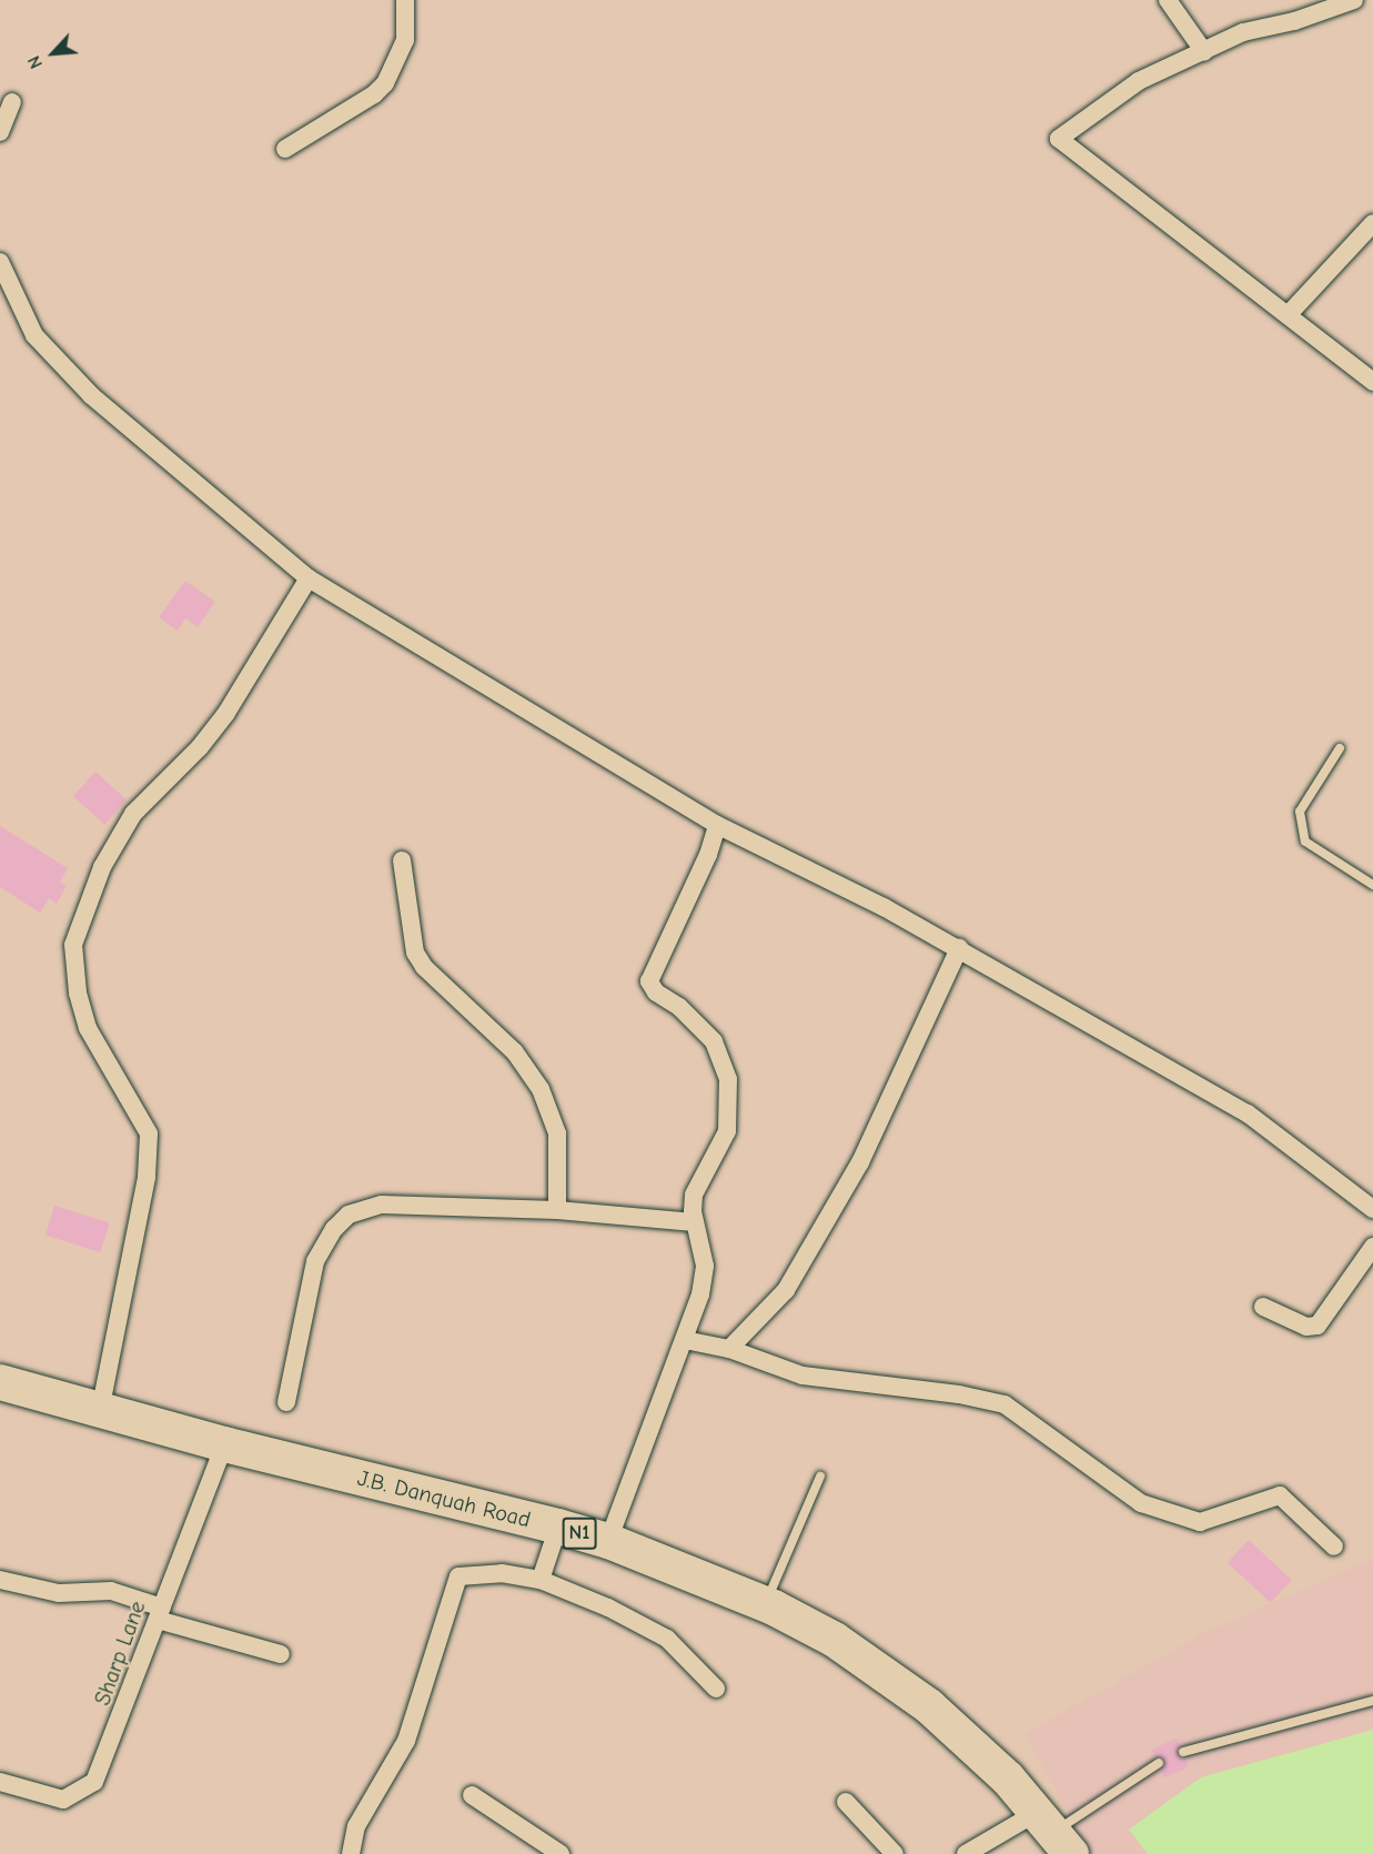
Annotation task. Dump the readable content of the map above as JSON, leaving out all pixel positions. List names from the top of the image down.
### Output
{
  "streets": {
    "highway": ["J.B. Danquah Road", "N1"],
    "street": ["Sharp Lane"]
  },
  "crossings": [
    ["J.B. Danquah Road", "Sharp Lane"]
  ],
  "north": "bottom left"
}
